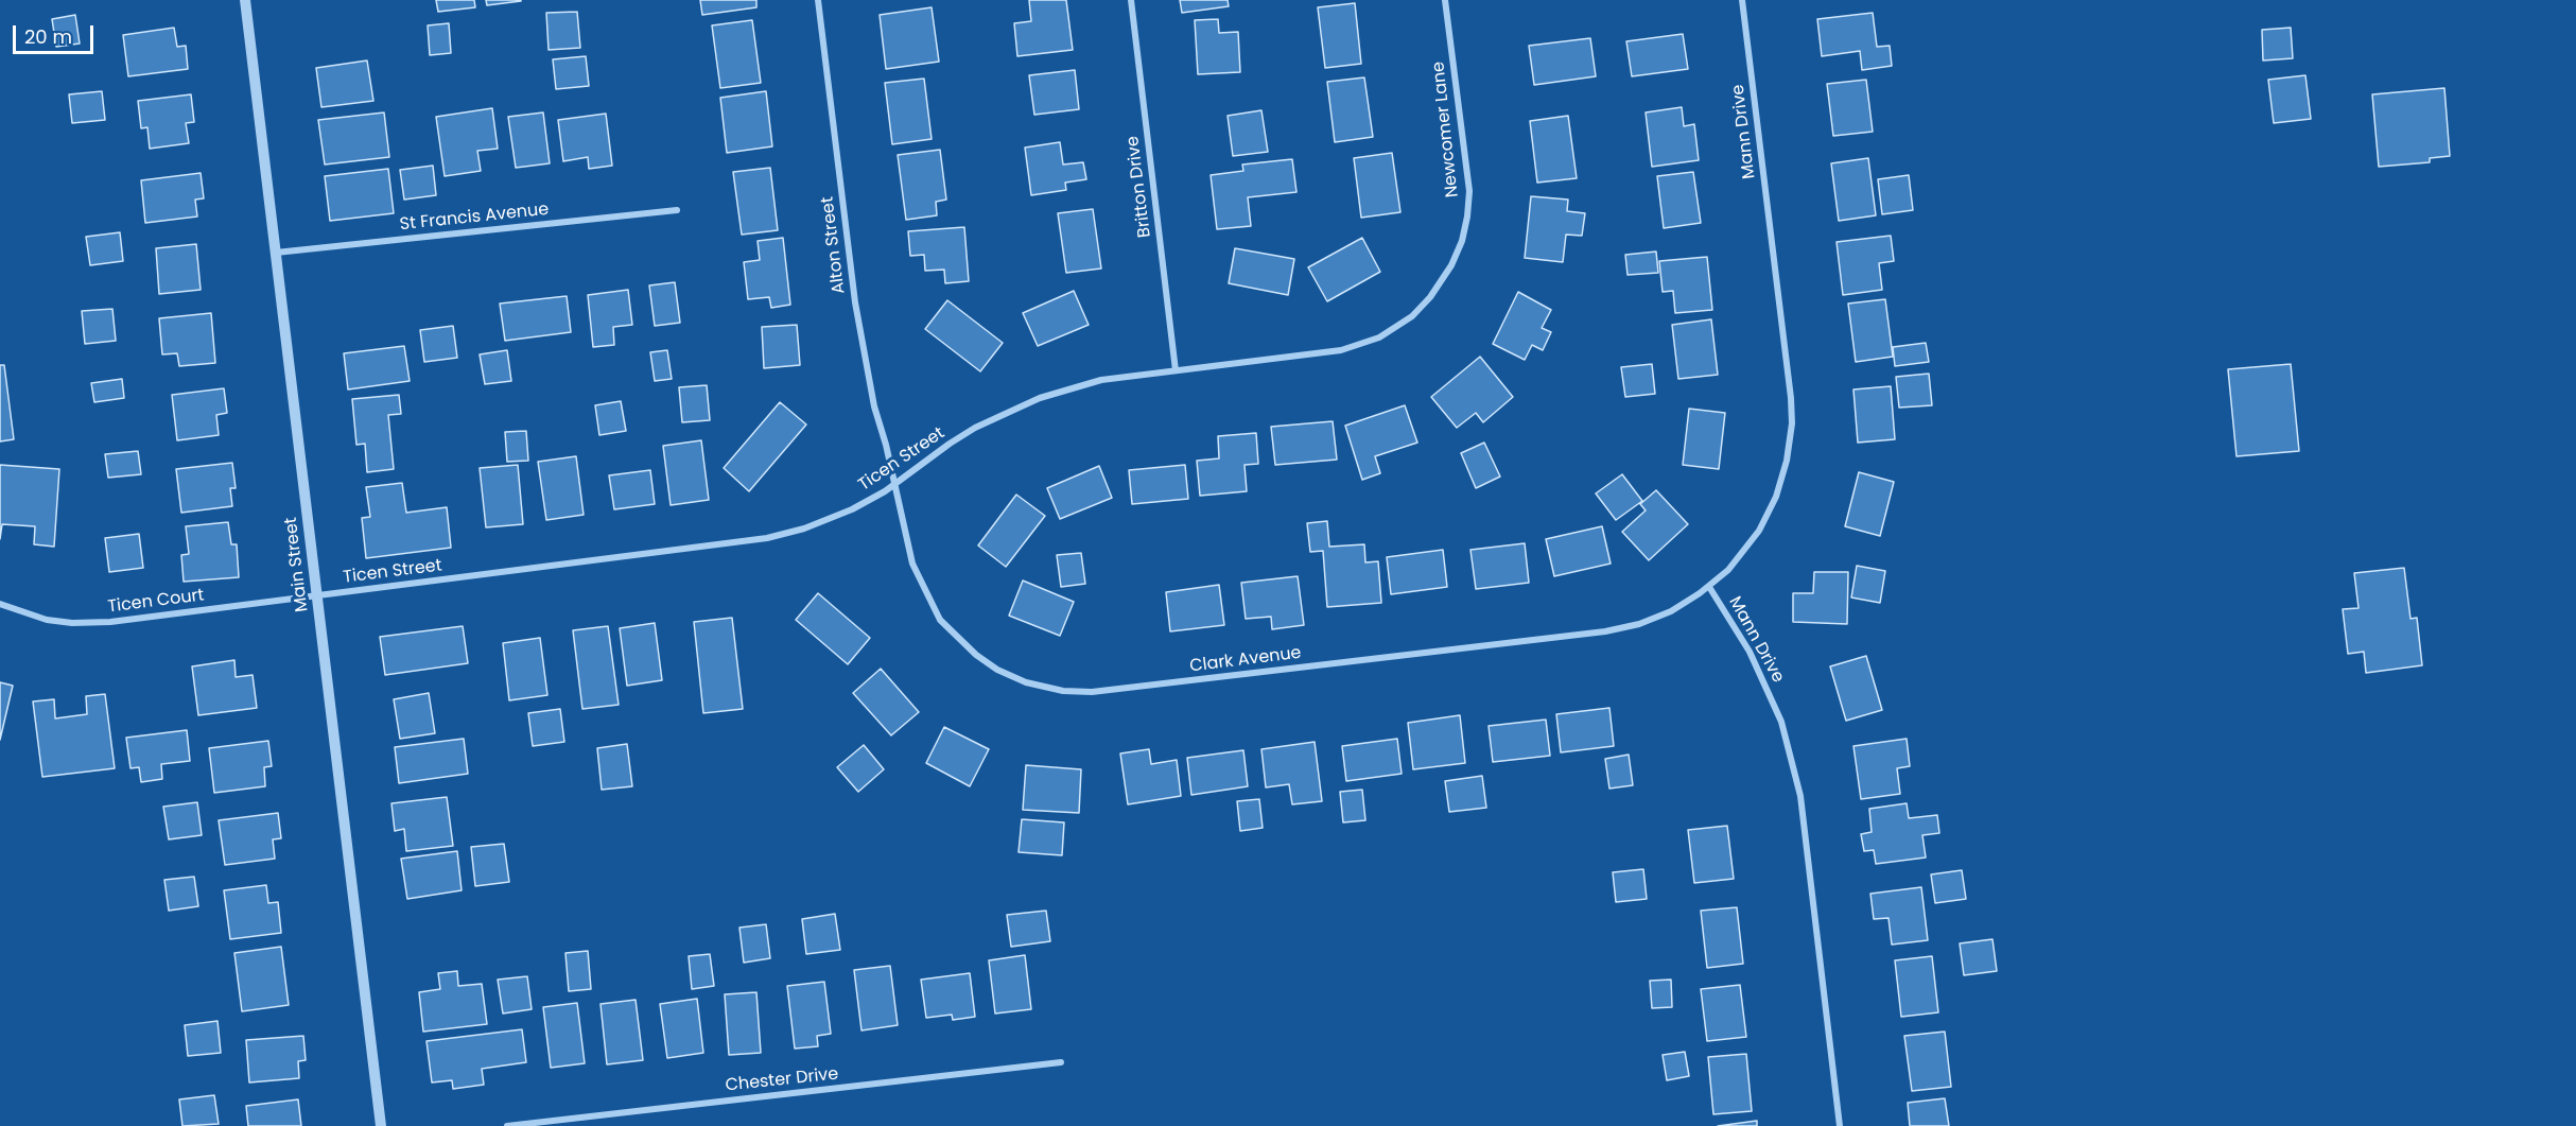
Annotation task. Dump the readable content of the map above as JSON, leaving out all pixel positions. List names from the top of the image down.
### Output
{
  "streets": {
    "street": [
      "Newcomer Lane",
      "Mann Drive",
      "Britton Drive",
      "St Francis Avenue",
      "Alton Street",
      "Ticen Street",
      "Main Street",
      "Ticen Court",
      "Clark Avenue",
      "Chester Drive"
    ]
  },
  "crossings": [
    ["Newcomer Lane", "Ticen Street"],
    ["Mann Drive", "Clark Avenue"],
    ["Britton Drive", "Ticen Street"],
    ["St Francis Avenue", "Main Street"],
    ["Alton Street", "Ticen Street"],
    ["Alton Street", "Clark Avenue"],
    ["Ticen Street", "Main Street"],
    ["Ticen Street", "Ticen Court"],
    ["Ticen Street", "Clark Avenue"],
    ["Main Street", "Ticen Court"]
  ],
  "scale_bar": "20 m"
}
